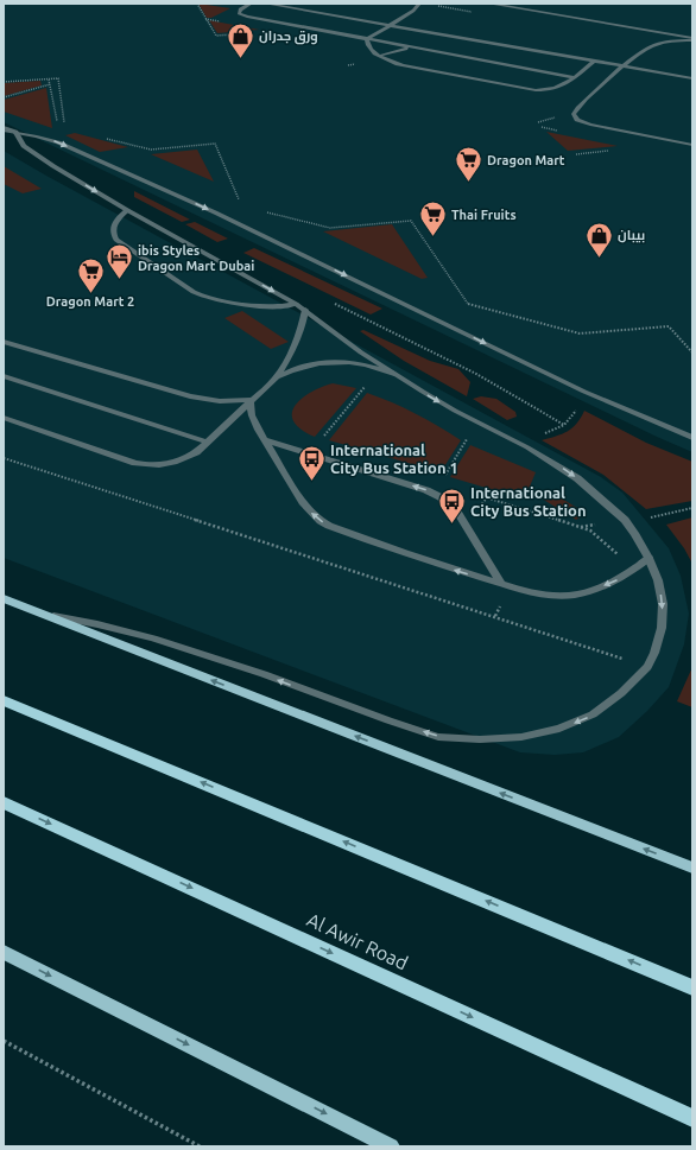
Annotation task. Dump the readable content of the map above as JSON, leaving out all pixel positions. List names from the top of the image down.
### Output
{
  "streets": {
    "highway": ["Al Awir Road"]
  },
  "places": {
    "shop": ["ورق جدران", "بيبان"],
    "supermarket": ["Dragon Mart", "Thai Fruits", "Dragon Mart 2"],
    "hotel": ["ibis Styles Dragon Mart Dubai"],
    "bus stop": ["International City Bus Station 1", "International City Bus Station"]
  }
}
